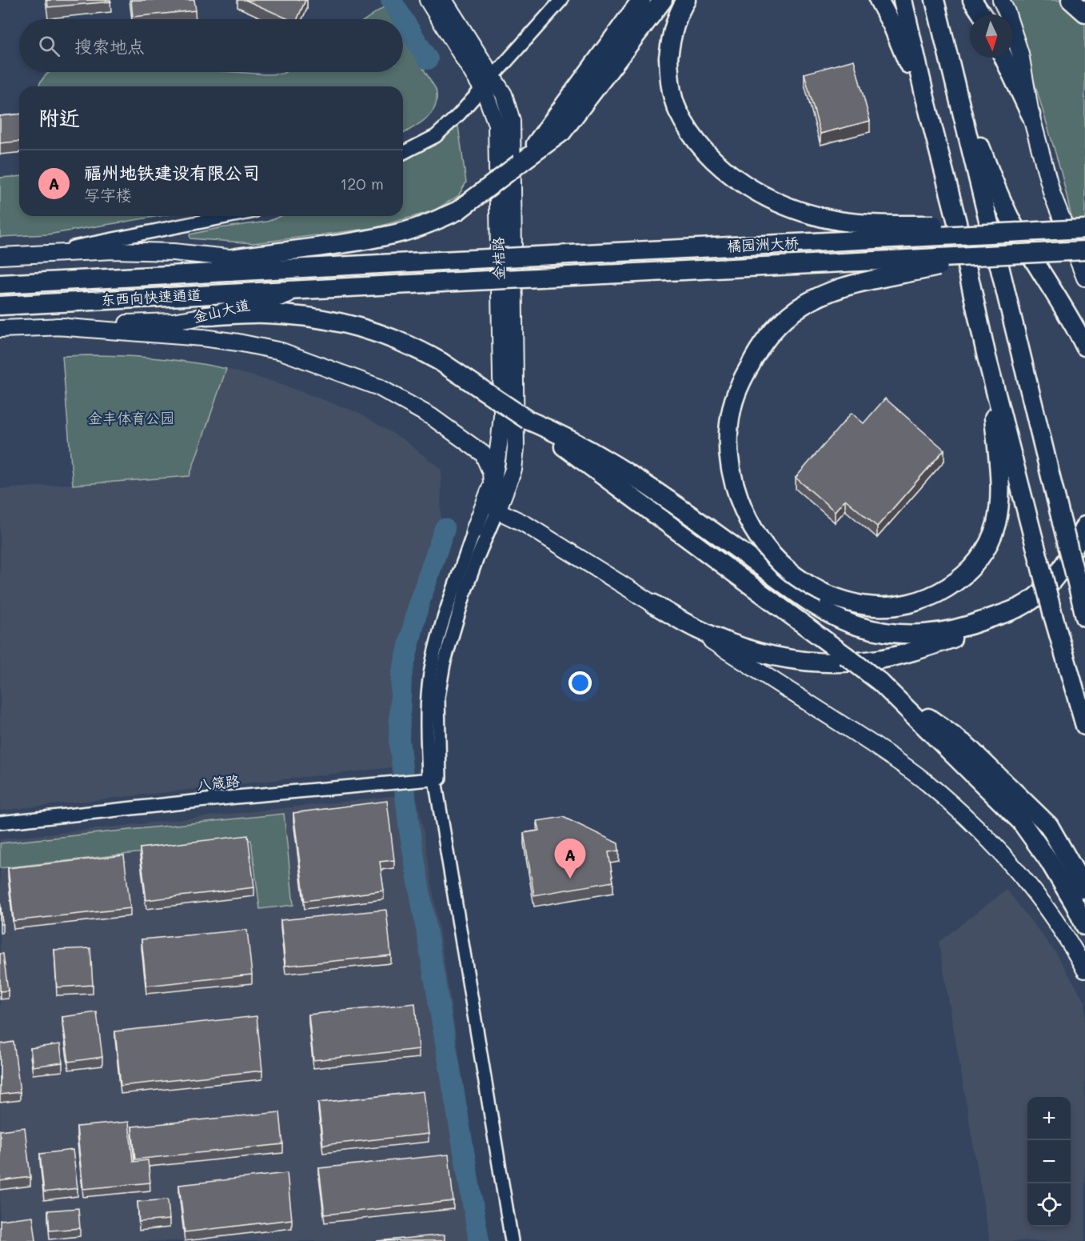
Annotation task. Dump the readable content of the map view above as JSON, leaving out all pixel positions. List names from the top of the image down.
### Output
{
  "streets": {
    "highway": ["橘园洲大桥", "东西向快速通道", "金山大道"],
    "main road": ["金桔路"],
    "street": ["八箴路"]
  },
  "crossings": [
    ["橘园洲大桥", "东西向快速通道"],
    ["橘园洲大桥", "金山大道"],
    ["东西向快速通道", "金山大道"]
  ],
  "parks": ["金丰体育公园"],
  "north": "bottom",
  "page": {
    "search": "搜索地点",
    "heading": "附近",
    "list": [
      {
        "mark": "A",
        "name": "福州地铁建设有限公司",
        "note": "写字楼",
        "value": "120 m"
      }
    ],
    "pins": "A",
    "map_buttons": ["+", "−"]
  }
}
